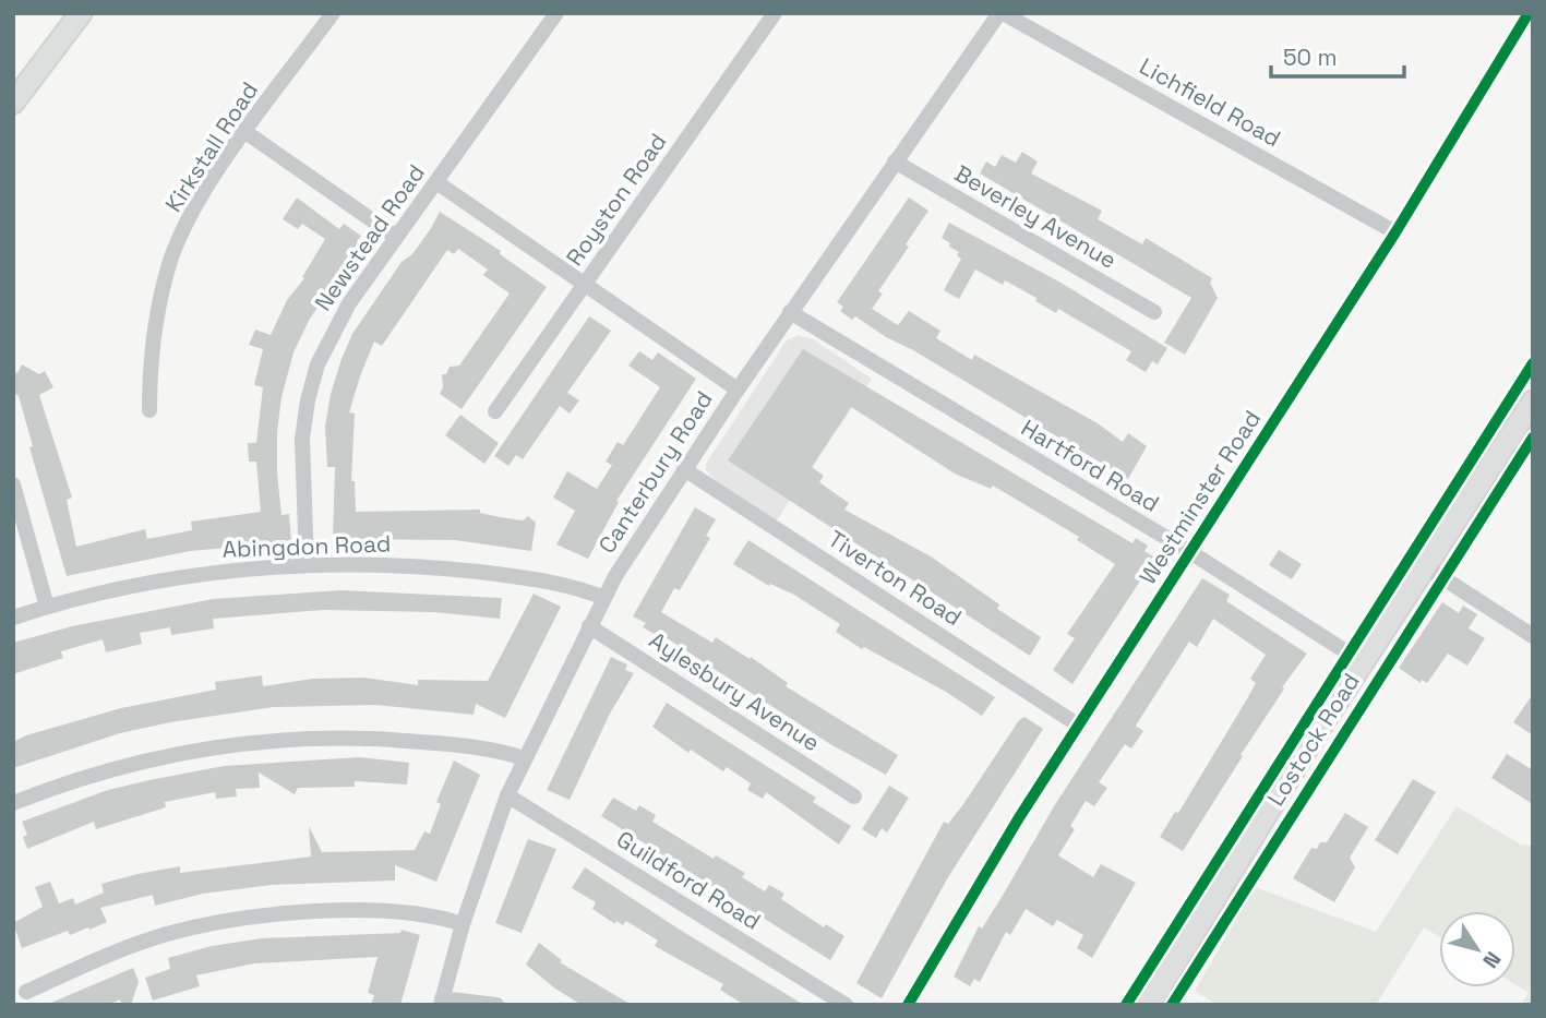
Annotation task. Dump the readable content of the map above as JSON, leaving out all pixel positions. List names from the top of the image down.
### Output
{
  "streets": {
    "main road": ["Lostock Road"],
    "street": [
      "Lichfield Road",
      "Kirkstall Road",
      "Royston Road",
      "Beverley Avenue",
      "Newstead Road",
      "Hartford Road",
      "Canterbury Road",
      "Westminster Road",
      "Abingdon Road",
      "Tiverton Road",
      "Aylesbury Avenue",
      "Guildford Road"
    ]
  },
  "crossings": [
    ["Lichfield Road", "Canterbury Road"],
    ["Lichfield Road", "Westminster Road"],
    ["Beverley Avenue", "Canterbury Road"],
    ["Newstead Road", "Abingdon Road"],
    ["Hartford Road", "Canterbury Road"],
    ["Hartford Road", "Westminster Road"],
    ["Hartford Road", "Lostock Road"],
    ["Canterbury Road", "Abingdon Road"],
    ["Canterbury Road", "Tiverton Road"],
    ["Canterbury Road", "Aylesbury Avenue"],
    ["Canterbury Road", "Guildford Road"],
    ["Westminster Road", "Tiverton Road"]
  ],
  "scale_bar": "50 m",
  "north": "bottom right"
}
